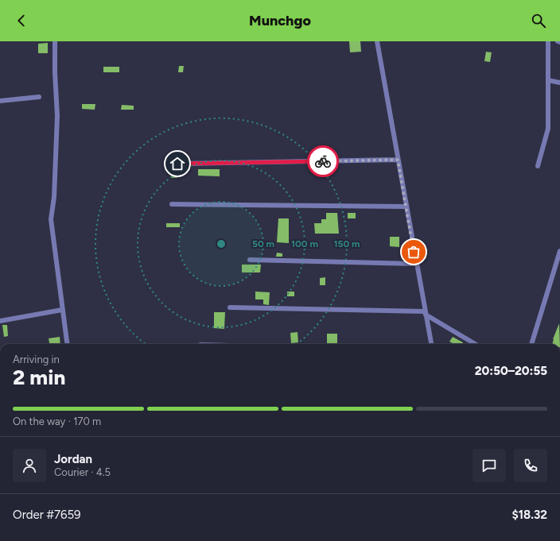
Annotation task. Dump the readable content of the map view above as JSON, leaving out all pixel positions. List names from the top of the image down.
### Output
{
  "page": {
    "header": "Munchgo",
    "heading": ["2 min", "Arriving in", "20:50–20:55"],
    "panel": [
      "Jordan",
      "Courier · 4.5",
      "Order #7659",
      "$18.32"
    ],
    "bar": "On the way · 170 m"
  },
  "rings": ["50 m", "100 m", "150 m"]
}
